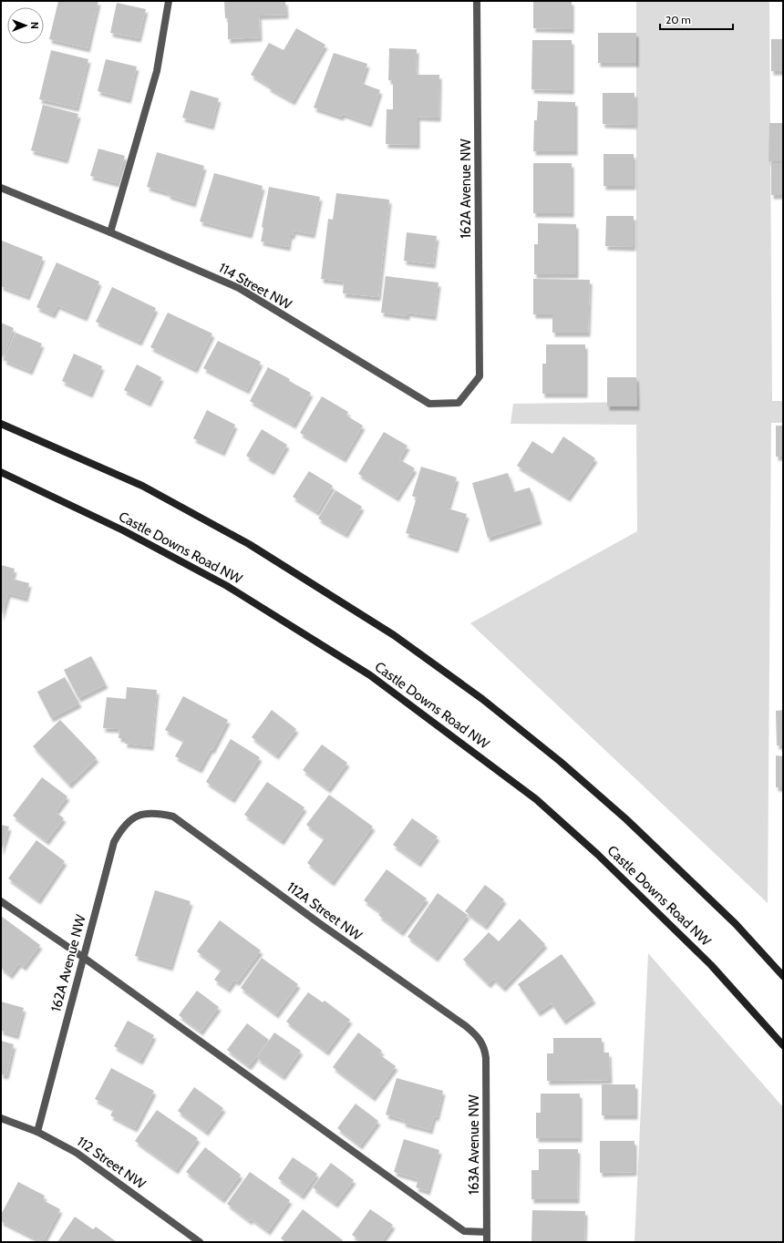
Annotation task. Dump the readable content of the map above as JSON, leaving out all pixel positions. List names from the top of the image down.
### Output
{
  "streets": {
    "main road": ["Castle Downs Road NW"],
    "street": [
      "162A Avenue NW",
      "114 Street NW",
      "112A Street NW",
      "163A Avenue NW",
      "112 Street NW"
    ]
  },
  "crossings": [
    ["162A Avenue NW", "114 Street NW"],
    ["162A Avenue NW", "112A Street NW"],
    ["162A Avenue NW", "112 Street NW"],
    ["112A Street NW", "163A Avenue NW"]
  ],
  "scale_bar": "20 m",
  "north": "right"
}
